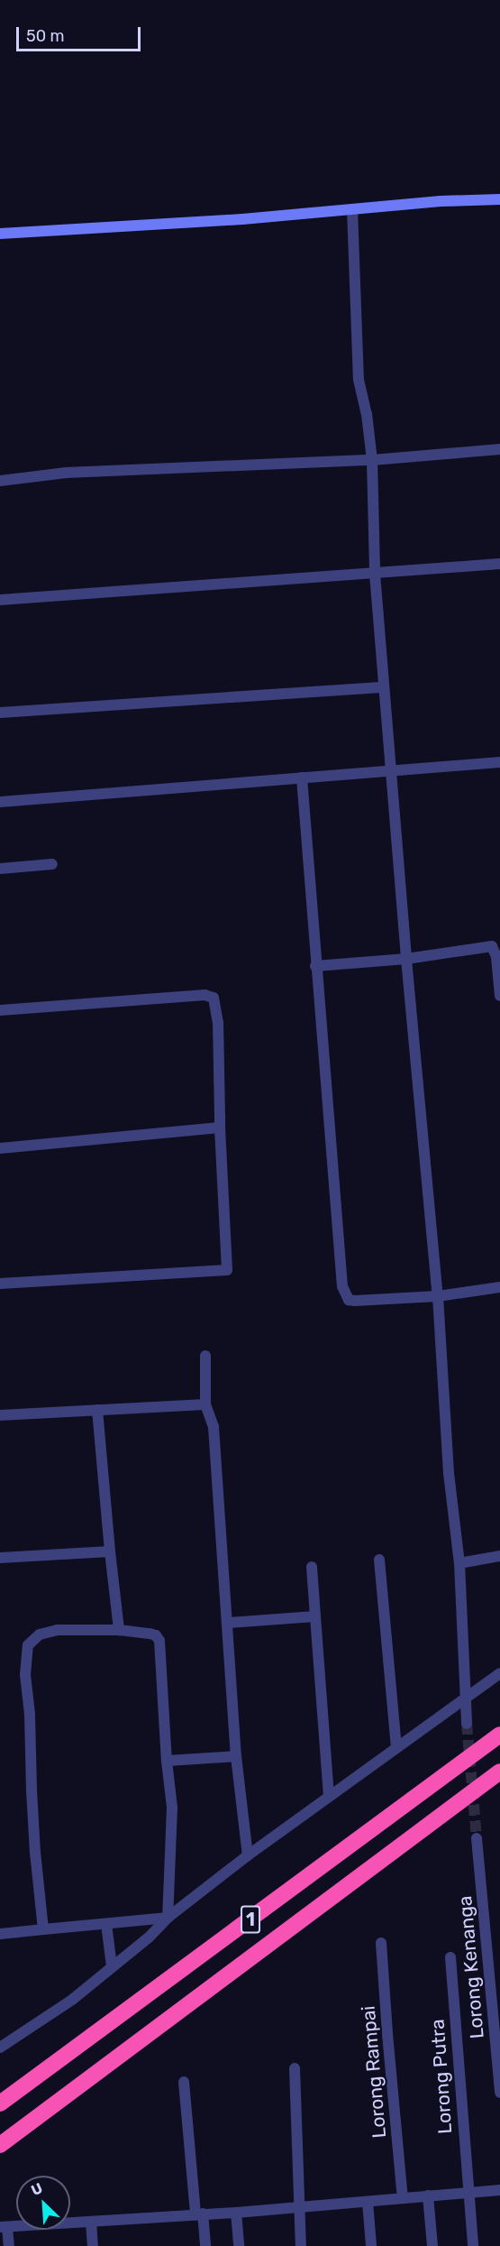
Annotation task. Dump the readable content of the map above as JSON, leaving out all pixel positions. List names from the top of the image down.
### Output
{
  "streets": {
    "highway": ["1"],
    "street": ["Lorong Kenanga", "Lorong Rampai", "Lorong Putra"]
  },
  "scale_bar": "50 m",
  "north": "top left"
}
